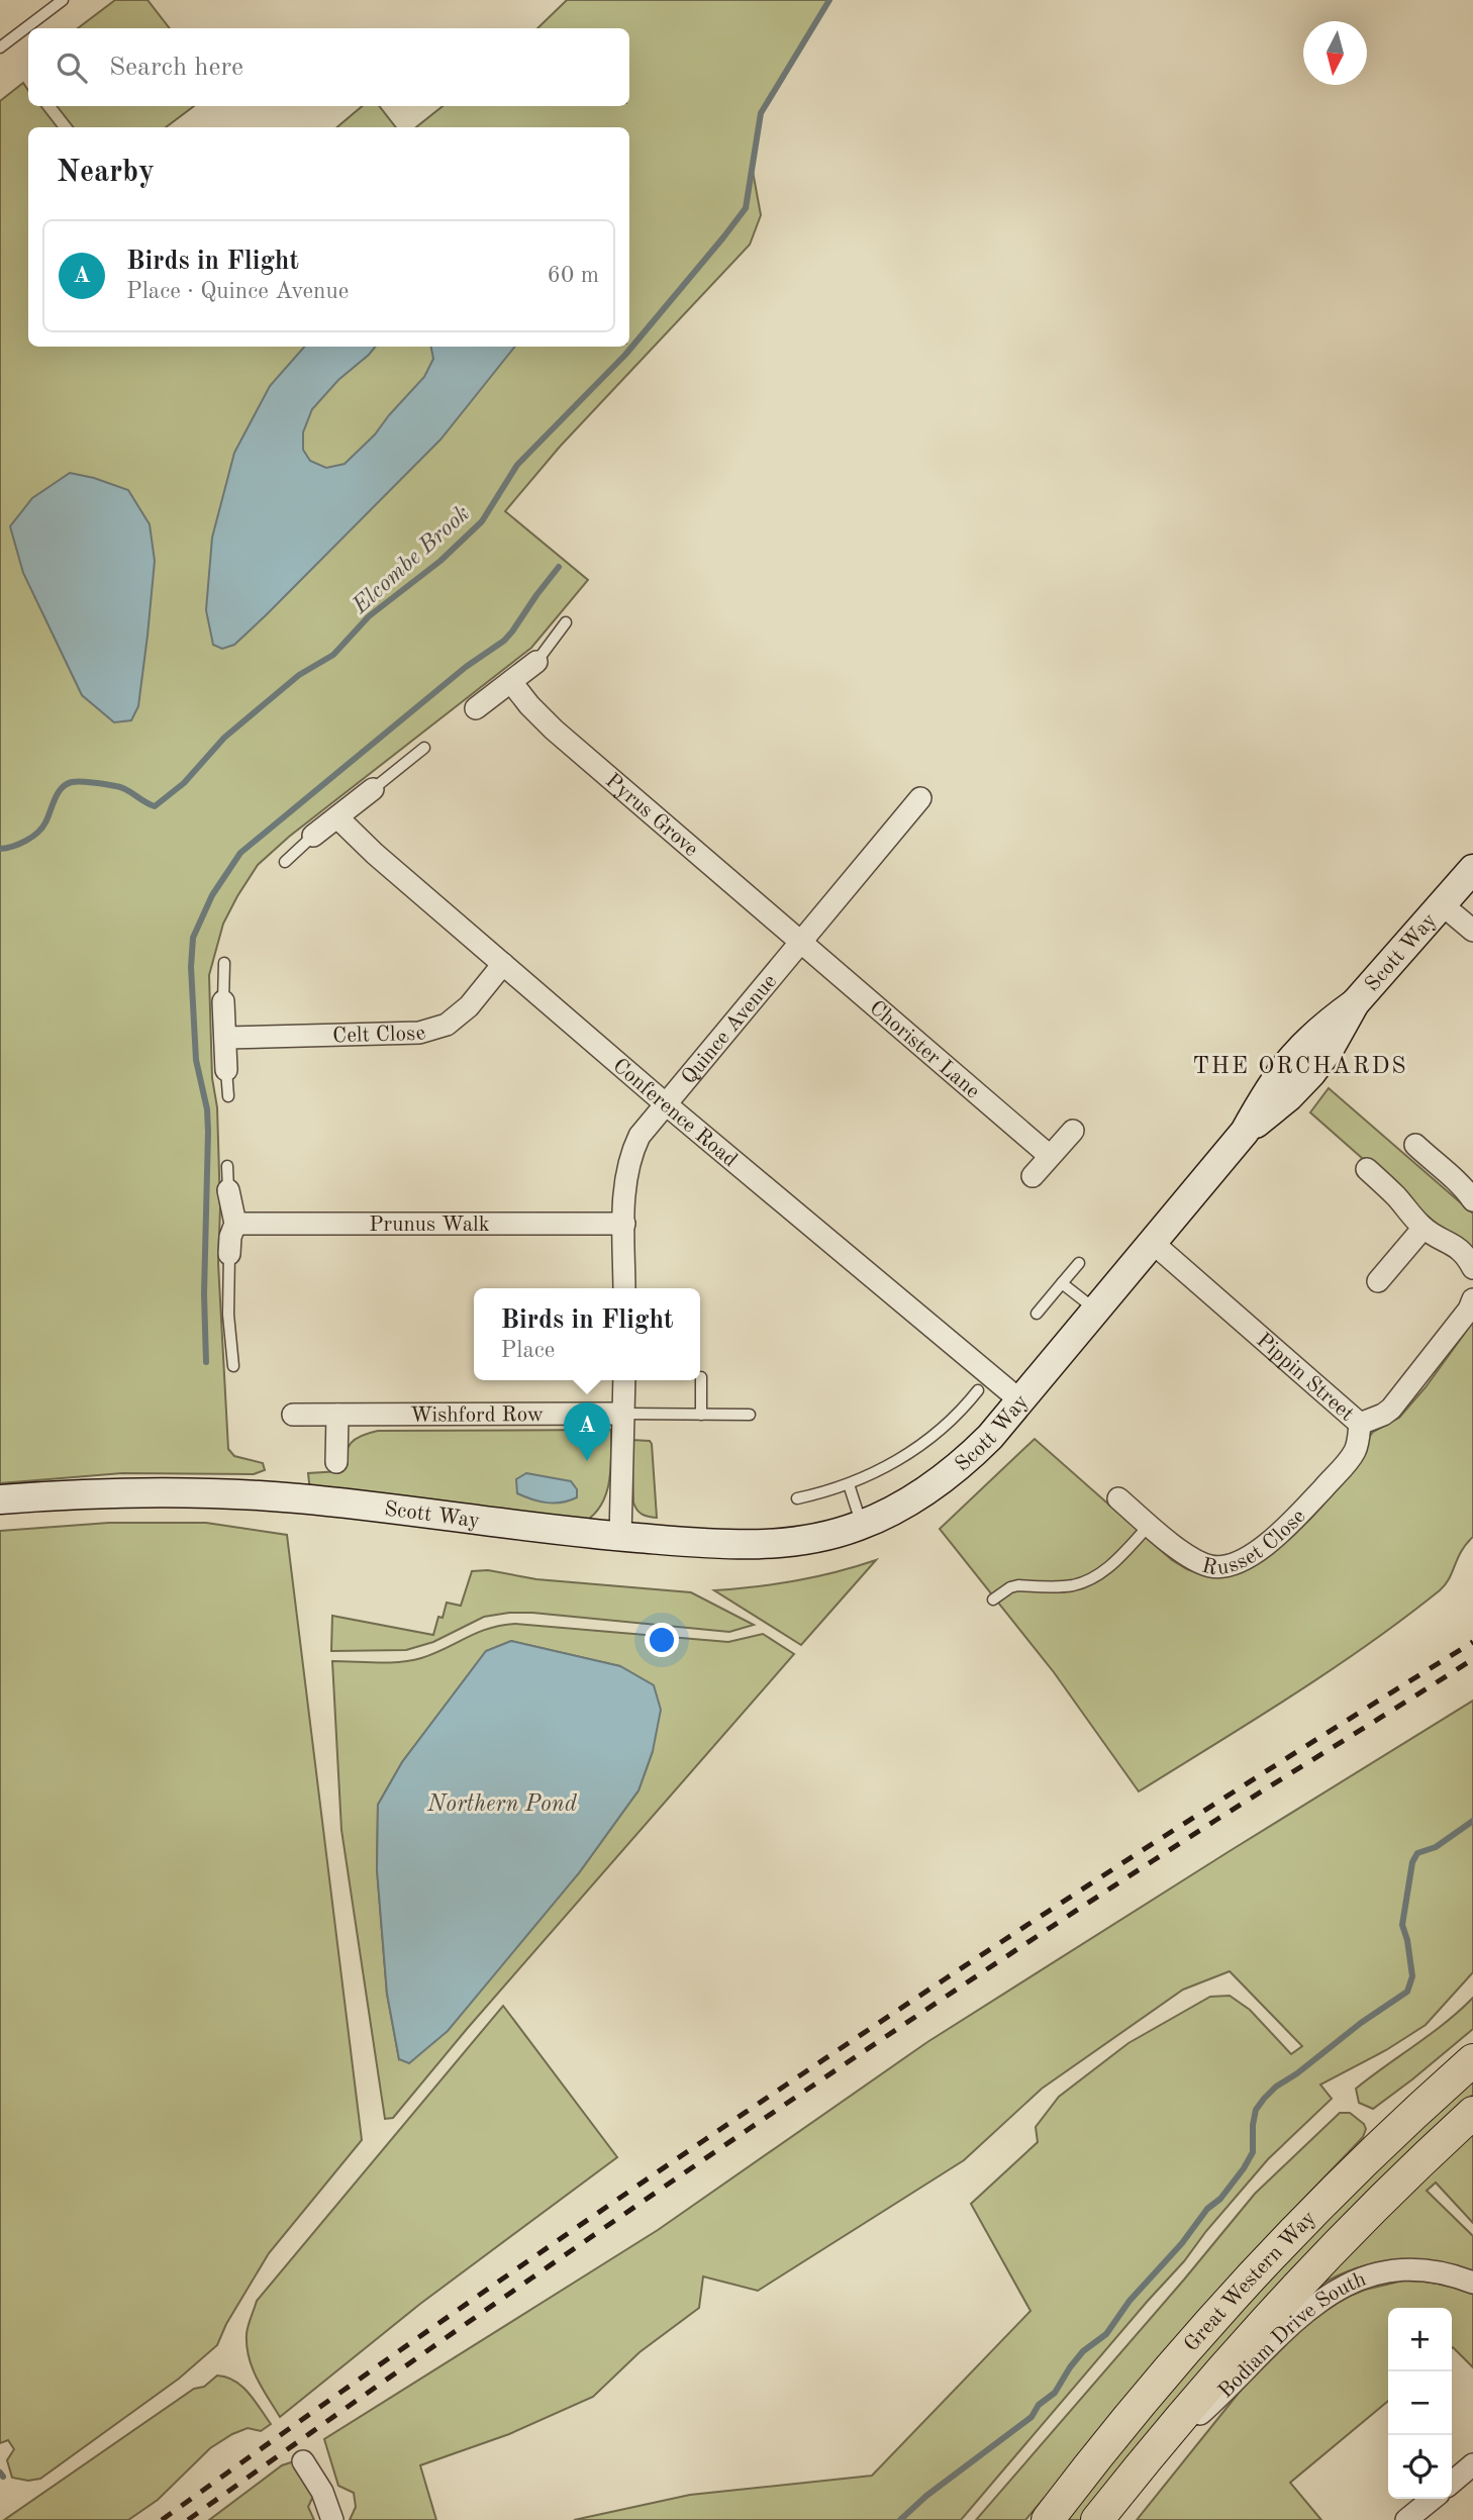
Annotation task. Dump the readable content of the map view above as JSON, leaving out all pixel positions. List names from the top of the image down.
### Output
{
  "streets": {
    "main road": ["Great Western Way"],
    "street": [
      "Pyrus Grove",
      "Scott Way",
      "Quince Avenue",
      "Celt Close",
      "Chorister Lane",
      "Conference Road",
      "Prunus Walk",
      "Pippin Street",
      "Wishford Row",
      "Russet Close",
      "Bodiam Drive South"
    ]
  },
  "crossings": [
    ["Pyrus Grove", "Quince Avenue"],
    ["Pyrus Grove", "Chorister Lane"],
    ["Scott Way", "Conference Road"],
    ["Scott Way", "Pippin Street"],
    ["Quince Avenue", "Chorister Lane"],
    ["Quince Avenue", "Conference Road"],
    ["Quince Avenue", "Prunus Walk"],
    ["Celt Close", "Conference Road"],
    ["Pippin Street", "Russet Close"],
    ["Great Western Way", "Bodiam Drive South"]
  ],
  "districts": ["THE ORCHARDS"],
  "water": ["Elcombe Brook", "Northern Pond"],
  "north": "bottom",
  "page": {
    "search": "Search here",
    "heading": "Nearby",
    "list": [
      {
        "mark": "A",
        "name": "Birds in Flight",
        "note": "Place · Quince Avenue",
        "value": "60 m"
      }
    ],
    "popup": ["Birds in Flight", "Place"],
    "pins": "A",
    "map_buttons": ["+", "−"]
  }
}
